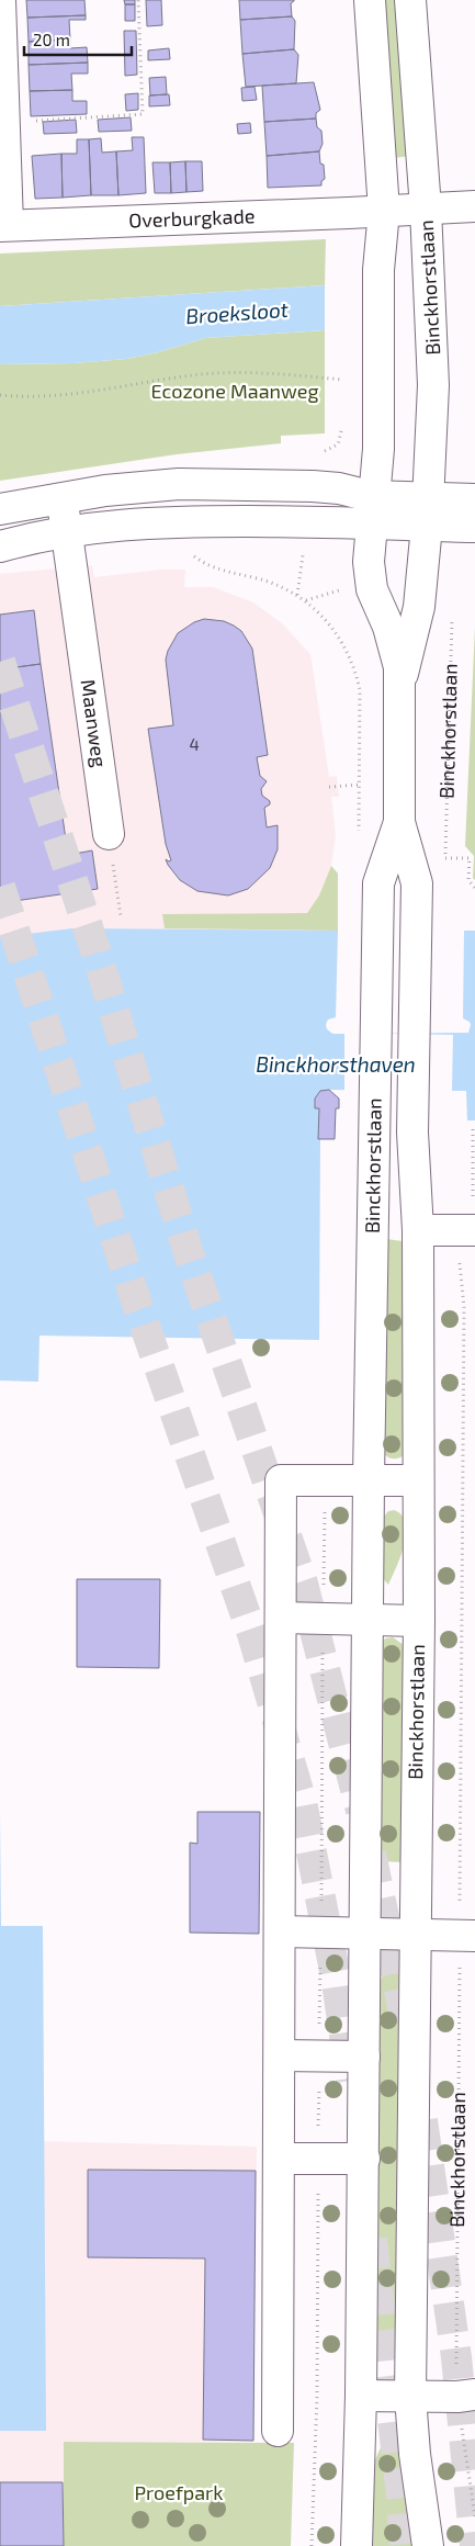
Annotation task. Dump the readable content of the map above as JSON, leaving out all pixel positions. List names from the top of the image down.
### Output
{
  "streets": {
    "street": ["Overburgkade", "Binckhorstlaan", "Maanweg"]
  },
  "crossings": [
    ["Overburgkade", "Binckhorstlaan"]
  ],
  "water": ["Broeksloot", "Binckhorsthaven"],
  "parks": ["Ecozone Maanweg", "Proefpark"],
  "house_numbers": ["4"],
  "scale_bar": "20 m"
}
